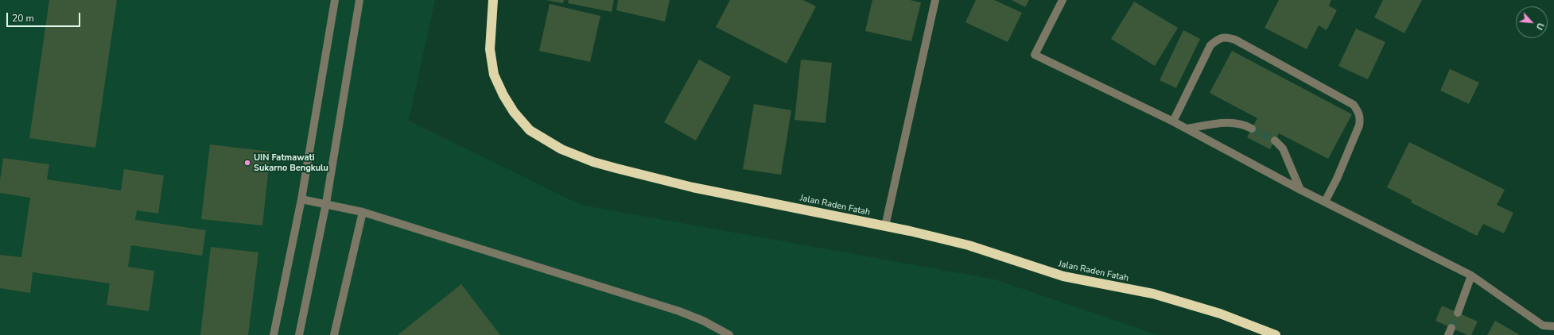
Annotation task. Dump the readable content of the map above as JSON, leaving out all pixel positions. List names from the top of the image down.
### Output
{
  "streets": {
    "highway": ["Jalan Raden Fatah"]
  },
  "places": ["UIN Fatmawati Sukarno Bengkulu"],
  "scale_bar": "20 m",
  "north": "bottom right"
}
